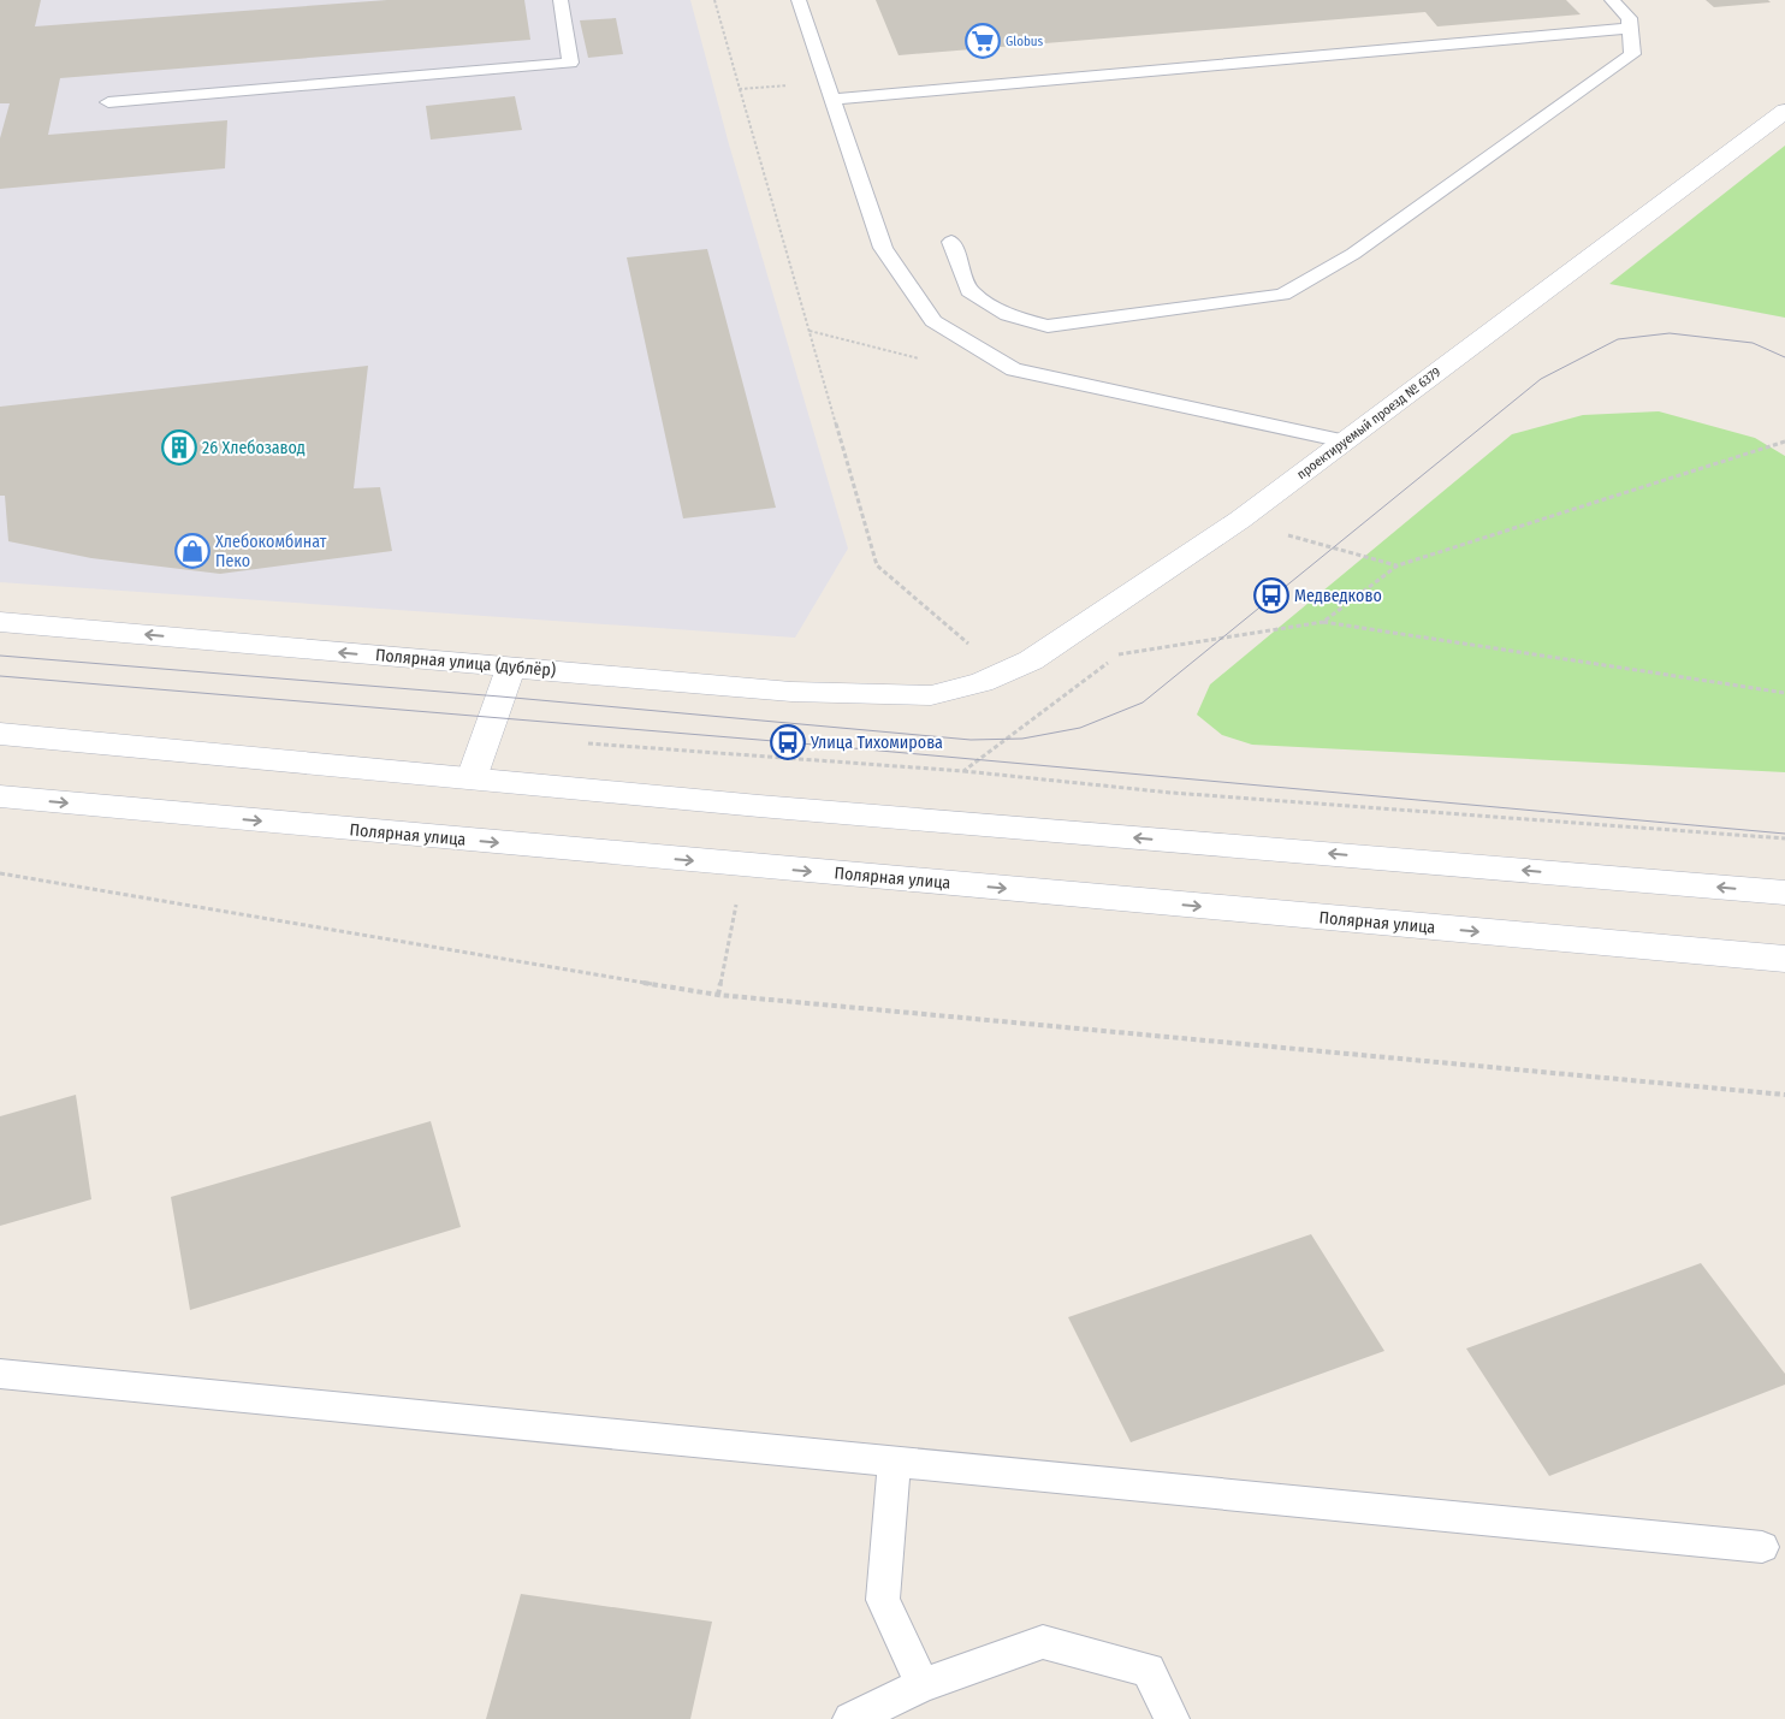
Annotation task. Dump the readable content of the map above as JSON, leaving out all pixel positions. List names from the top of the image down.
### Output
{
  "streets": {
    "main road": ["проектируемый проезд № 6379", "Полярная улица (дублёр)", "Полярная улица"]
  },
  "crossings": [
    ["проектируемый проезд № 6379", "Полярная улица (дублёр)"]
  ],
  "places": {
    "supermarket": ["Globus"],
    "building": ["26 Хлебозавод"],
    "shop": ["Хлебокомбинат Пеко"],
    "bus stop": ["Медведково", "Улица Тихомирова"]
  }
}
